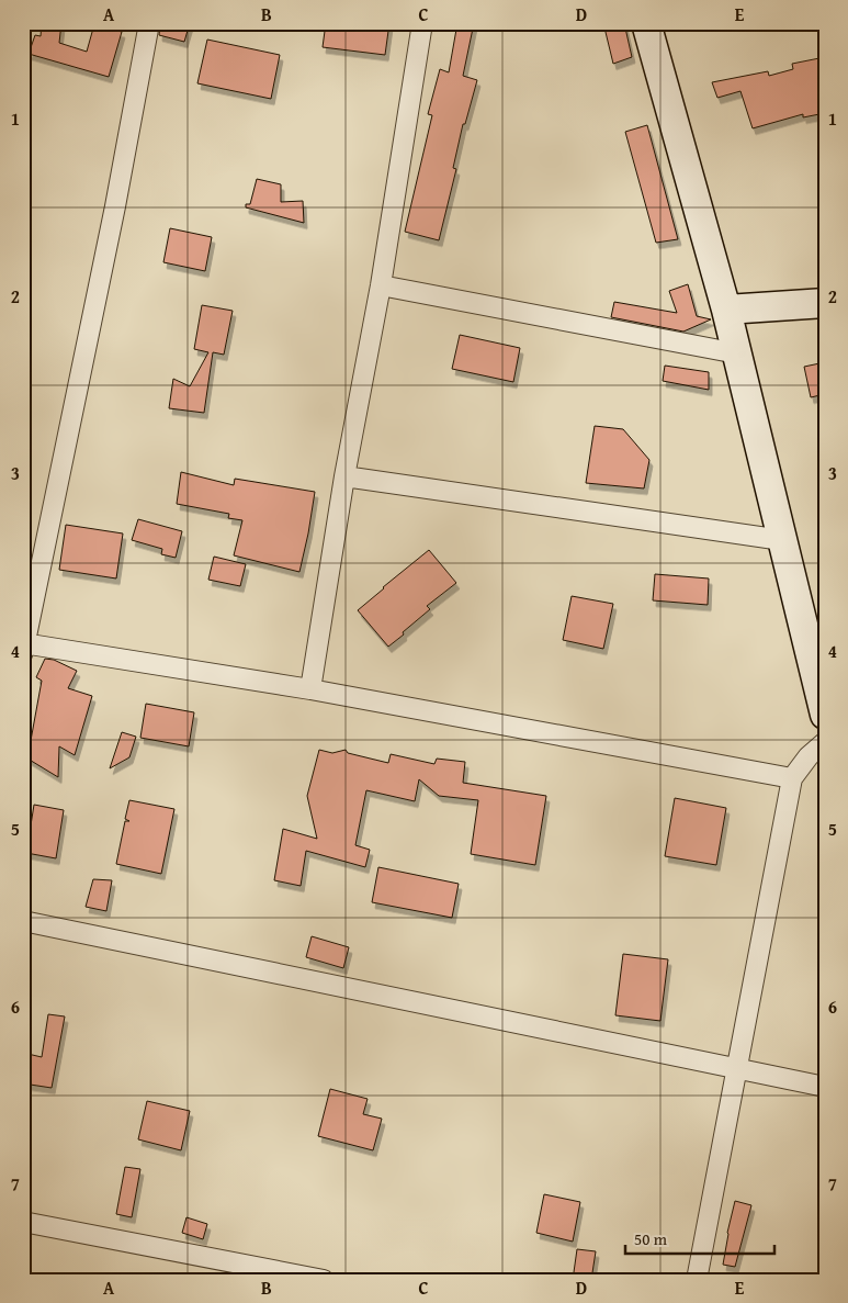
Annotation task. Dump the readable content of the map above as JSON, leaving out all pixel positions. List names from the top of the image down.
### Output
{
  "scale_bar": "50 m",
  "grid": {
    "columns": [
      "A",
      "B",
      "C",
      "D",
      "E"
    ],
    "rows": [
      "1",
      "2",
      "3",
      "4",
      "5",
      "6",
      "7"
    ]
  }
}
